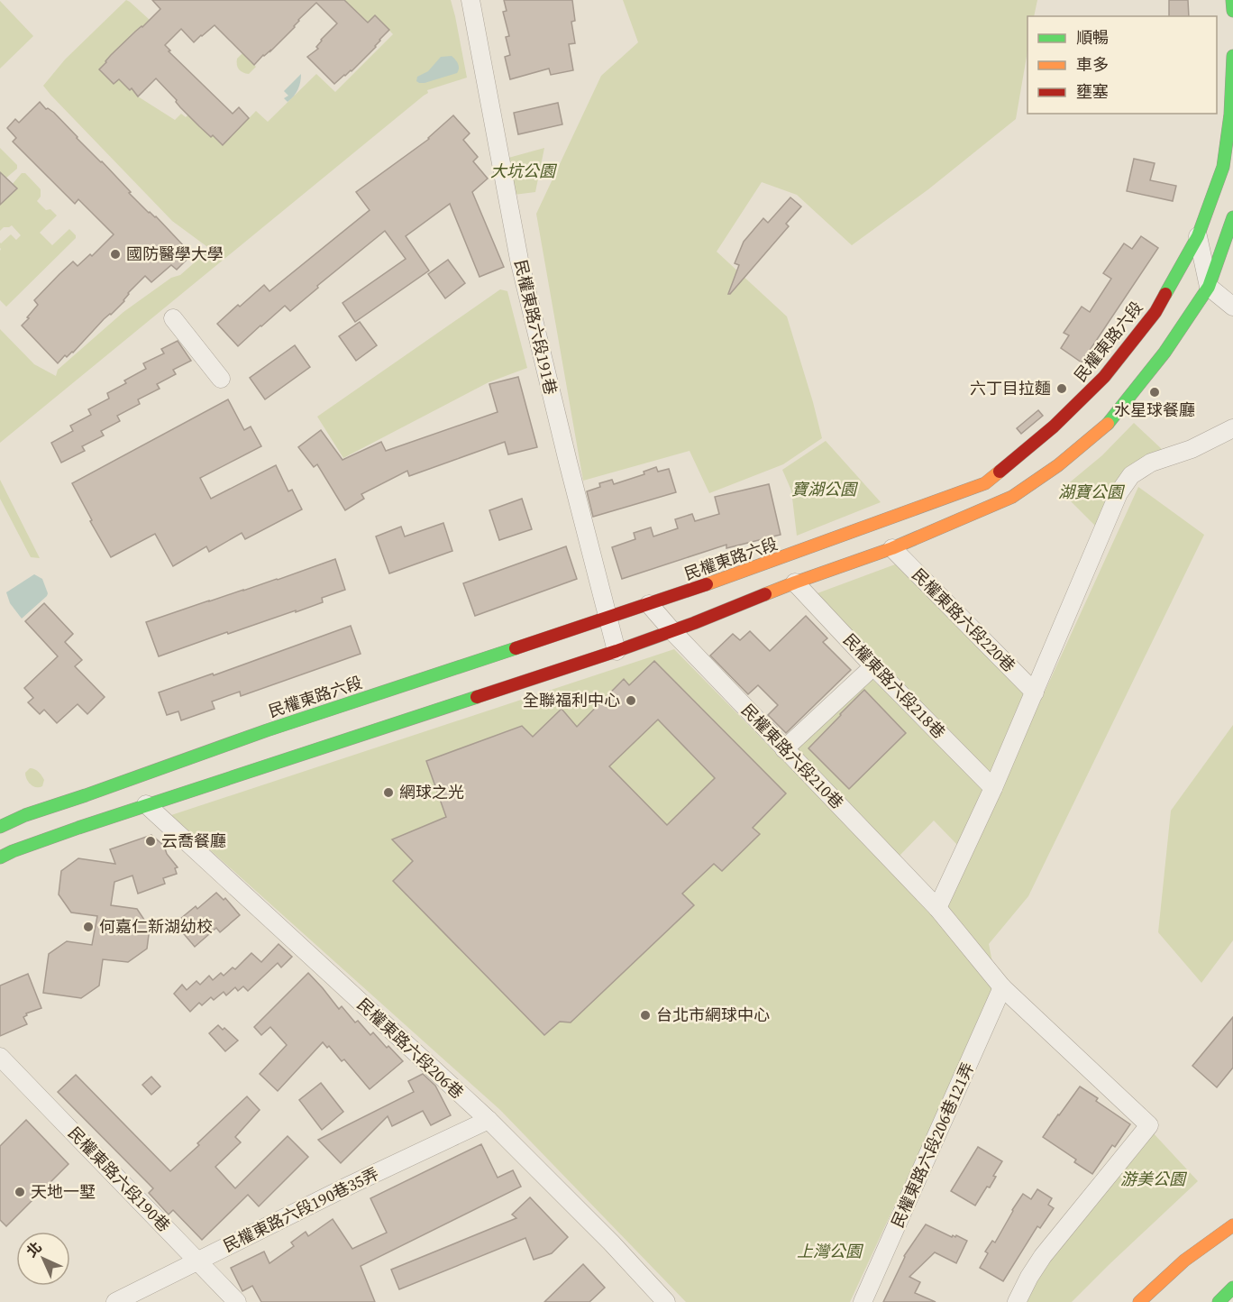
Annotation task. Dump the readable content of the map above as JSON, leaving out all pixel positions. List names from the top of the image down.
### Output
{
  "streets": {
    "main road": ["民權東路六段"],
    "street": [
      "民權東路六段191巷",
      "民權東路六段220巷",
      "民權東路六段218巷",
      "民權東路六段210巷",
      "民權東路六段206巷",
      "民權東路六段206巷121弄",
      "民權東路六段190巷",
      "民權東路六段190巷35弄"
    ]
  },
  "crossings": [
    ["民權東路六段191巷", "民權東路六段"],
    ["民權東路六段", "民權東路六段210巷"],
    ["民權東路六段210巷", "民權東路六段206巷121弄"],
    ["民權東路六段206巷", "民權東路六段190巷35弄"],
    ["民權東路六段190巷", "民權東路六段190巷35弄"]
  ],
  "parks": [
    "大坑公園",
    "寶湖公園",
    "湖寶公園",
    "游美公園",
    "上灣公園"
  ],
  "places": [
    "國防醫學大學",
    "六丁目拉麵",
    "水星球餐廳",
    "全聯福利中心",
    "網球之光",
    "云喬餐廳",
    "何嘉仁新湖幼校",
    "台北市網球中心",
    "天地一墅"
  ],
  "legend": ["順暢", "車多", "壅塞"],
  "north": "top left"
}
